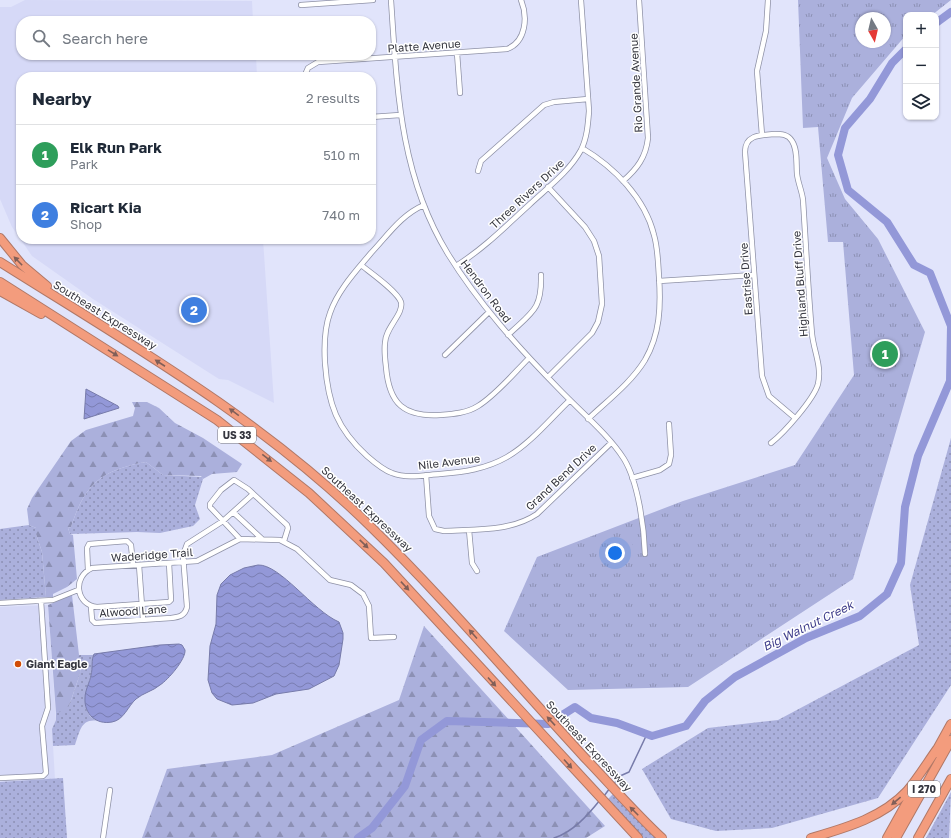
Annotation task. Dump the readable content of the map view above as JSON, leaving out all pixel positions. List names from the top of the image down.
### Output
{
  "streets": {
    "highway": ["Southeast Expressway", "US 33", "I 270"],
    "street": [
      "Platte Avenue",
      "Rio Grande Avenue",
      "Three Rivers Drive",
      "Eastrise Drive",
      "Highland Bluff Drive",
      "Hendron Road",
      "Nile Avenue",
      "Grand Bend Drive",
      "Waderidge Trail",
      "Alwood Lane"
    ]
  },
  "crossings": [
    ["Platte Avenue", "Hendron Road"],
    ["Three Rivers Drive", "Hendron Road"],
    ["Eastrise Drive", "Highland Bluff Drive"],
    ["Hendron Road", "Nile Avenue"],
    ["Hendron Road", "Grand Bend Drive"],
    ["Nile Avenue", "Grand Bend Drive"],
    ["Waderidge Trail", "Alwood Lane"]
  ],
  "water": ["Big Walnut Creek"],
  "places": ["Giant Eagle"],
  "north": "bottom",
  "page": {
    "map_buttons": ["+", "−"],
    "search": "Search here",
    "heading": ["Nearby", "2 results"],
    "list": [
      {
        "mark": "1",
        "name": "Elk Run Park",
        "note": "Park",
        "value": "510 m"
      },
      {
        "mark": "2",
        "name": "Ricart Kia",
        "note": "Shop",
        "value": "740 m"
      }
    ],
    "pins": ["2", "1"]
  }
}
